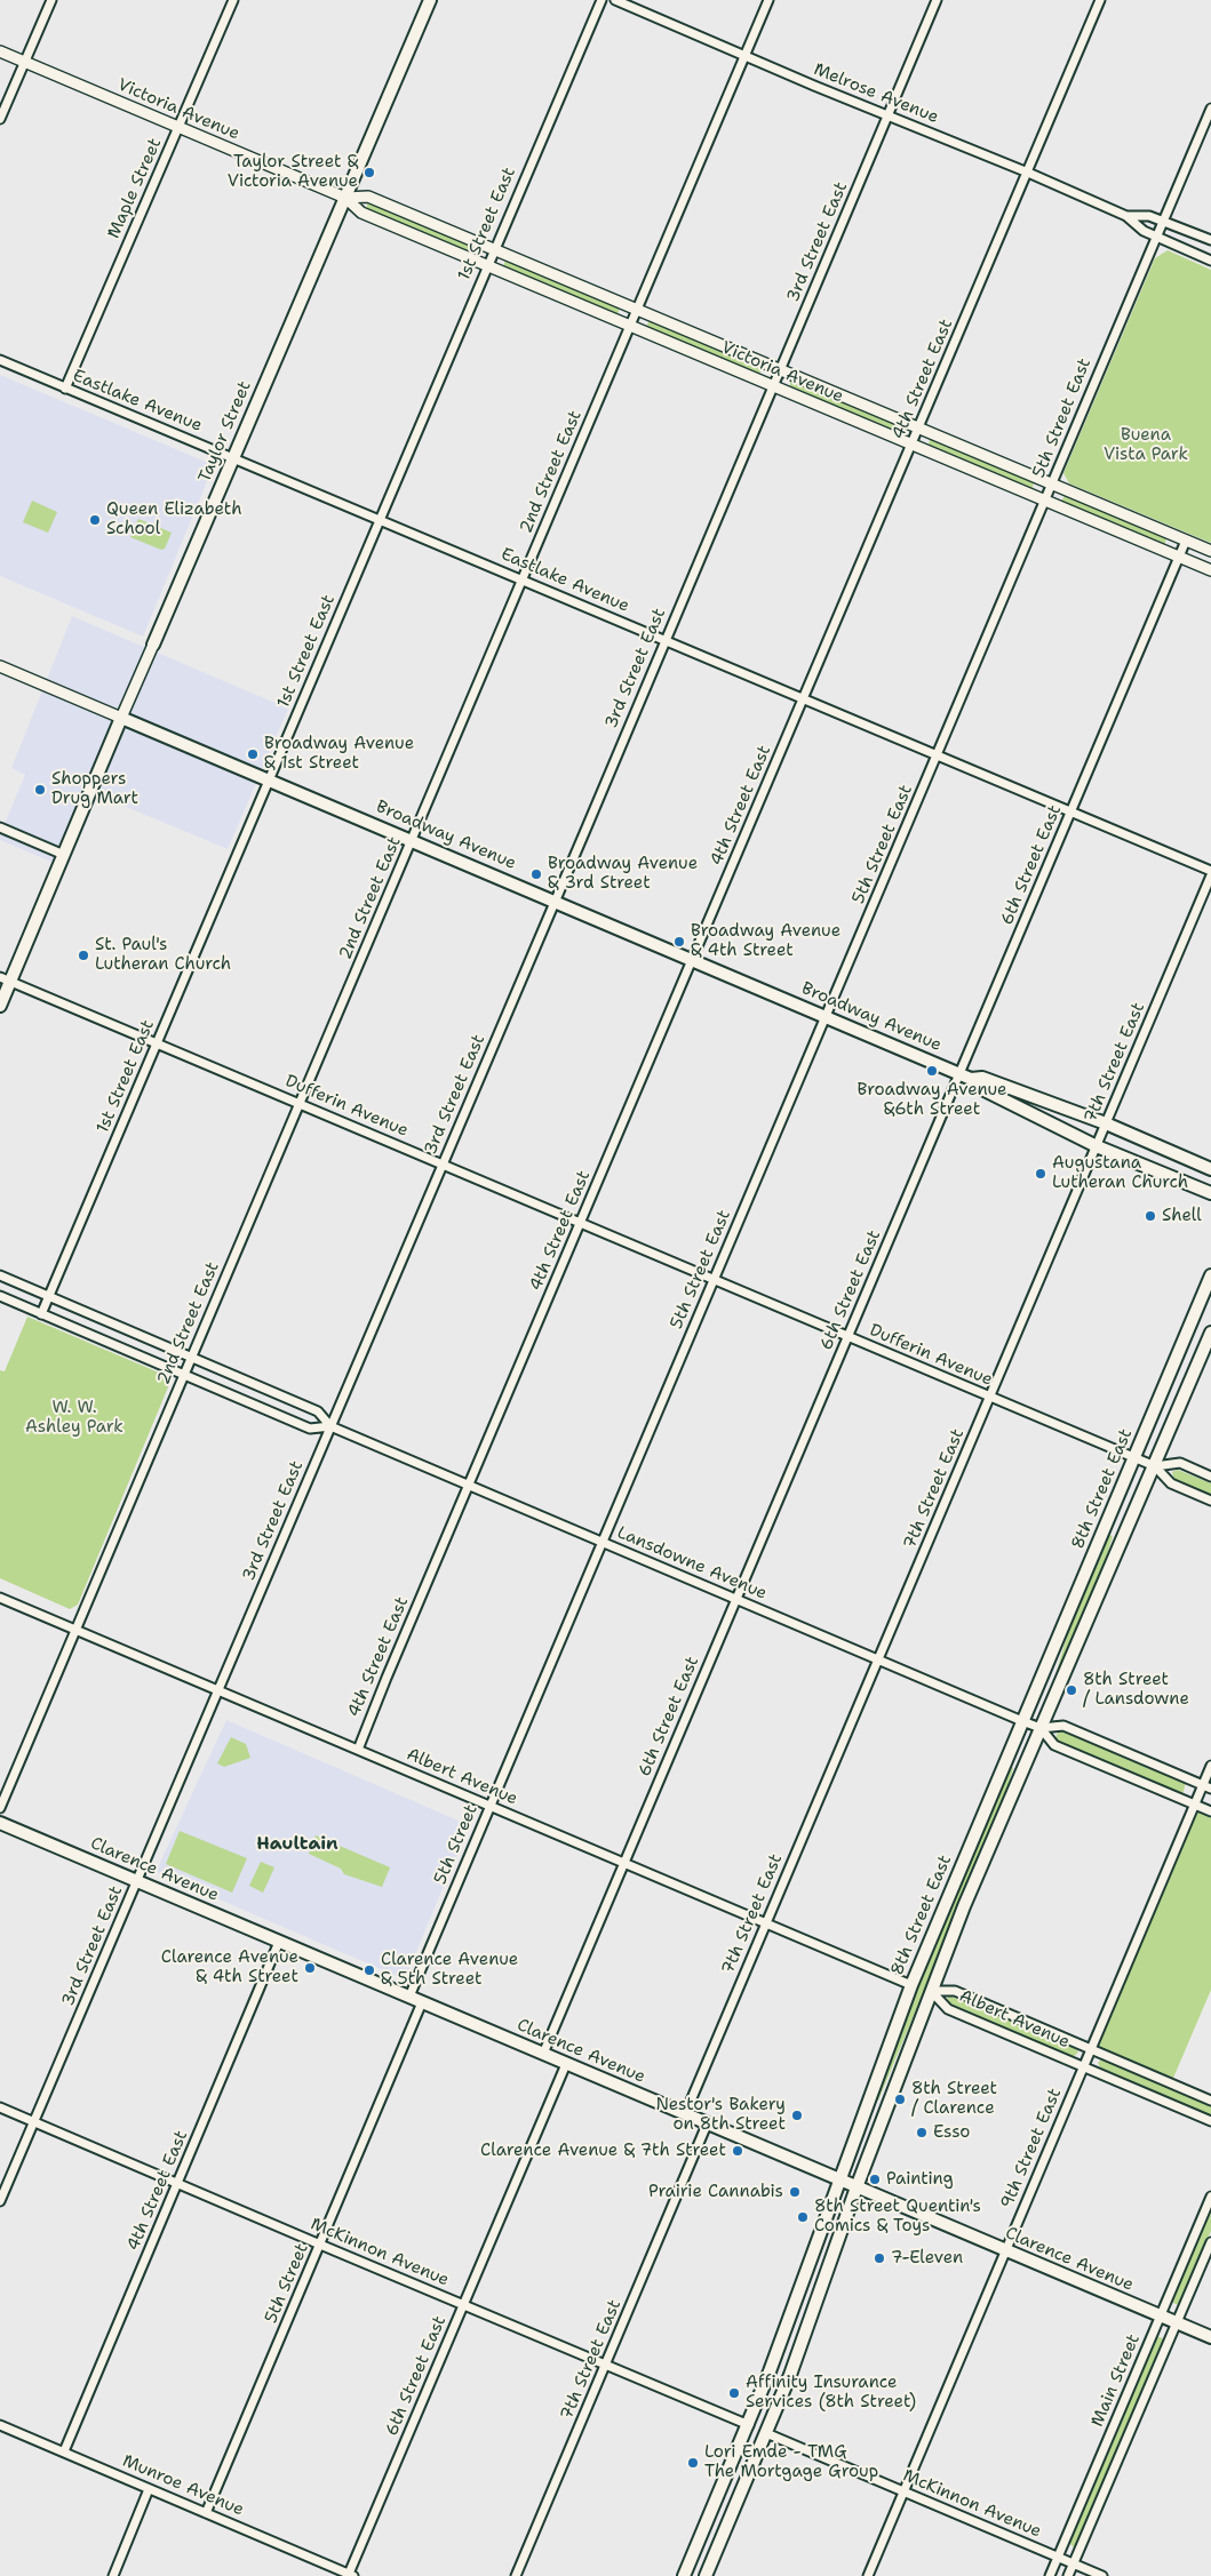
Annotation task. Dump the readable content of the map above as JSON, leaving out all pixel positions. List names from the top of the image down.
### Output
{
  "streets": {
    "main road": [
      "Taylor Street",
      "Broadway Avenue",
      "8th Street East",
      "Clarence Avenue"
    ],
    "street": [
      "Melrose Avenue",
      "Victoria Avenue",
      "Maple Street",
      "1st Street East",
      "3rd Street East",
      "4th Street East",
      "Eastlake Avenue",
      "5th Street East",
      "2nd Street East",
      "6th Street East",
      "7th Street East",
      "Dufferin Avenue",
      "Lansdowne Avenue",
      "Albert Avenue",
      "5th Street",
      "9th Street East",
      "McKinnon Avenue",
      "Main Street",
      "Munroe Avenue"
    ]
  },
  "crossings": [
    ["Melrose Avenue", "3rd Street East"],
    ["Melrose Avenue", "4th Street East"],
    ["Melrose Avenue", "5th Street East"],
    ["Melrose Avenue", "2nd Street East"],
    ["Victoria Avenue", "Maple Street"],
    ["Victoria Avenue", "1st Street East"],
    ["Victoria Avenue", "3rd Street East"],
    ["Victoria Avenue", "4th Street East"],
    ["Victoria Avenue", "5th Street East"],
    ["Victoria Avenue", "Taylor Street"],
    ["Victoria Avenue", "2nd Street East"],
    ["Victoria Avenue", "6th Street East"],
    ["Maple Street", "Eastlake Avenue"],
    ["1st Street East", "Eastlake Avenue"],
    ["1st Street East", "Broadway Avenue"],
    ["1st Street East", "Dufferin Avenue"],
    ["1st Street East", "Lansdowne Avenue"],
    ["3rd Street East", "Eastlake Avenue"],
    ["3rd Street East", "Broadway Avenue"],
    ["3rd Street East", "Dufferin Avenue"],
    ["3rd Street East", "Lansdowne Avenue"],
    ["3rd Street East", "Albert Avenue"],
    ["3rd Street East", "Clarence Avenue"],
    ["3rd Street East", "McKinnon Avenue"],
    ["4th Street East", "Eastlake Avenue"],
    ["4th Street East", "Broadway Avenue"],
    ["4th Street East", "Dufferin Avenue"],
    ["4th Street East", "Lansdowne Avenue"],
    ["4th Street East", "Albert Avenue"],
    ["4th Street East", "Clarence Avenue"],
    ["4th Street East", "McKinnon Avenue"],
    ["4th Street East", "Munroe Avenue"],
    ["Eastlake Avenue", "5th Street East"],
    ["Eastlake Avenue", "Taylor Street"],
    ["Eastlake Avenue", "2nd Street East"],
    ["Eastlake Avenue", "6th Street East"],
    ["Eastlake Avenue", "7th Street East"],
    ["5th Street East", "Broadway Avenue"],
    ["5th Street East", "Dufferin Avenue"],
    ["5th Street East", "Lansdowne Avenue"],
    ["5th Street East", "5th Street"],
    ["Taylor Street", "Broadway Avenue"],
    ["Taylor Street", "Dufferin Avenue"],
    ["2nd Street East", "Broadway Avenue"],
    ["2nd Street East", "Dufferin Avenue"],
    ["2nd Street East", "Lansdowne Avenue"],
    ["2nd Street East", "Albert Avenue"],
    ["Broadway Avenue", "6th Street East"],
    ["Broadway Avenue", "7th Street East"],
    ["6th Street East", "Dufferin Avenue"],
    ["6th Street East", "Lansdowne Avenue"],
    ["6th Street East", "Albert Avenue"],
    ["6th Street East", "Clarence Avenue"],
    ["6th Street East", "McKinnon Avenue"],
    ["6th Street East", "Munroe Avenue"],
    ["7th Street East", "Dufferin Avenue"],
    ["7th Street East", "Lansdowne Avenue"],
    ["7th Street East", "Albert Avenue"],
    ["7th Street East", "Clarence Avenue"],
    ["7th Street East", "McKinnon Avenue"],
    ["Dufferin Avenue", "8th Street East"],
    ["8th Street East", "Lansdowne Avenue"],
    ["8th Street East", "Albert Avenue"],
    ["8th Street East", "Clarence Avenue"],
    ["8th Street East", "McKinnon Avenue"],
    ["Lansdowne Avenue", "9th Street East"],
    ["Albert Avenue", "5th Street"],
    ["Albert Avenue", "9th Street East"],
    ["5th Street", "Clarence Avenue"],
    ["5th Street", "McKinnon Avenue"],
    ["5th Street", "Munroe Avenue"],
    ["Clarence Avenue", "9th Street East"],
    ["Clarence Avenue", "Main Street"],
    ["9th Street East", "McKinnon Avenue"],
    ["McKinnon Avenue", "Main Street"]
  ],
  "districts": ["Haultain"],
  "parks": ["Buena Vista Park", "W. W. Ashley Park"],
  "places": [
    "Taylor Street & Victoria Avenue",
    "Queen Elizabeth School",
    "Broadway Avenue & 1st Street",
    "Shoppers Drug Mart",
    "Broadway Avenue & 3rd Street",
    "Broadway Avenue & 4th Street",
    "St. Paul's Lutheran Church",
    "Broadway Avenue &6th Street",
    "Augustana Lutheran Church",
    "Shell",
    "8th Street / Lansdowne",
    "Clarence Avenue & 4th Street",
    "Clarence Avenue & 5th Street",
    "8th Street / Clarence",
    "Nestor's Bakery on 8th Street",
    "Esso",
    "Clarence Avenue & 7th Street",
    "Painting",
    "Prairie Cannabis",
    "8th Street Quentin's Comics & Toys",
    "7-Eleven",
    "Affinity Insurance Services (8th Street)",
    "Lori Emde - TMG The Mortgage Group"
  ]
}
